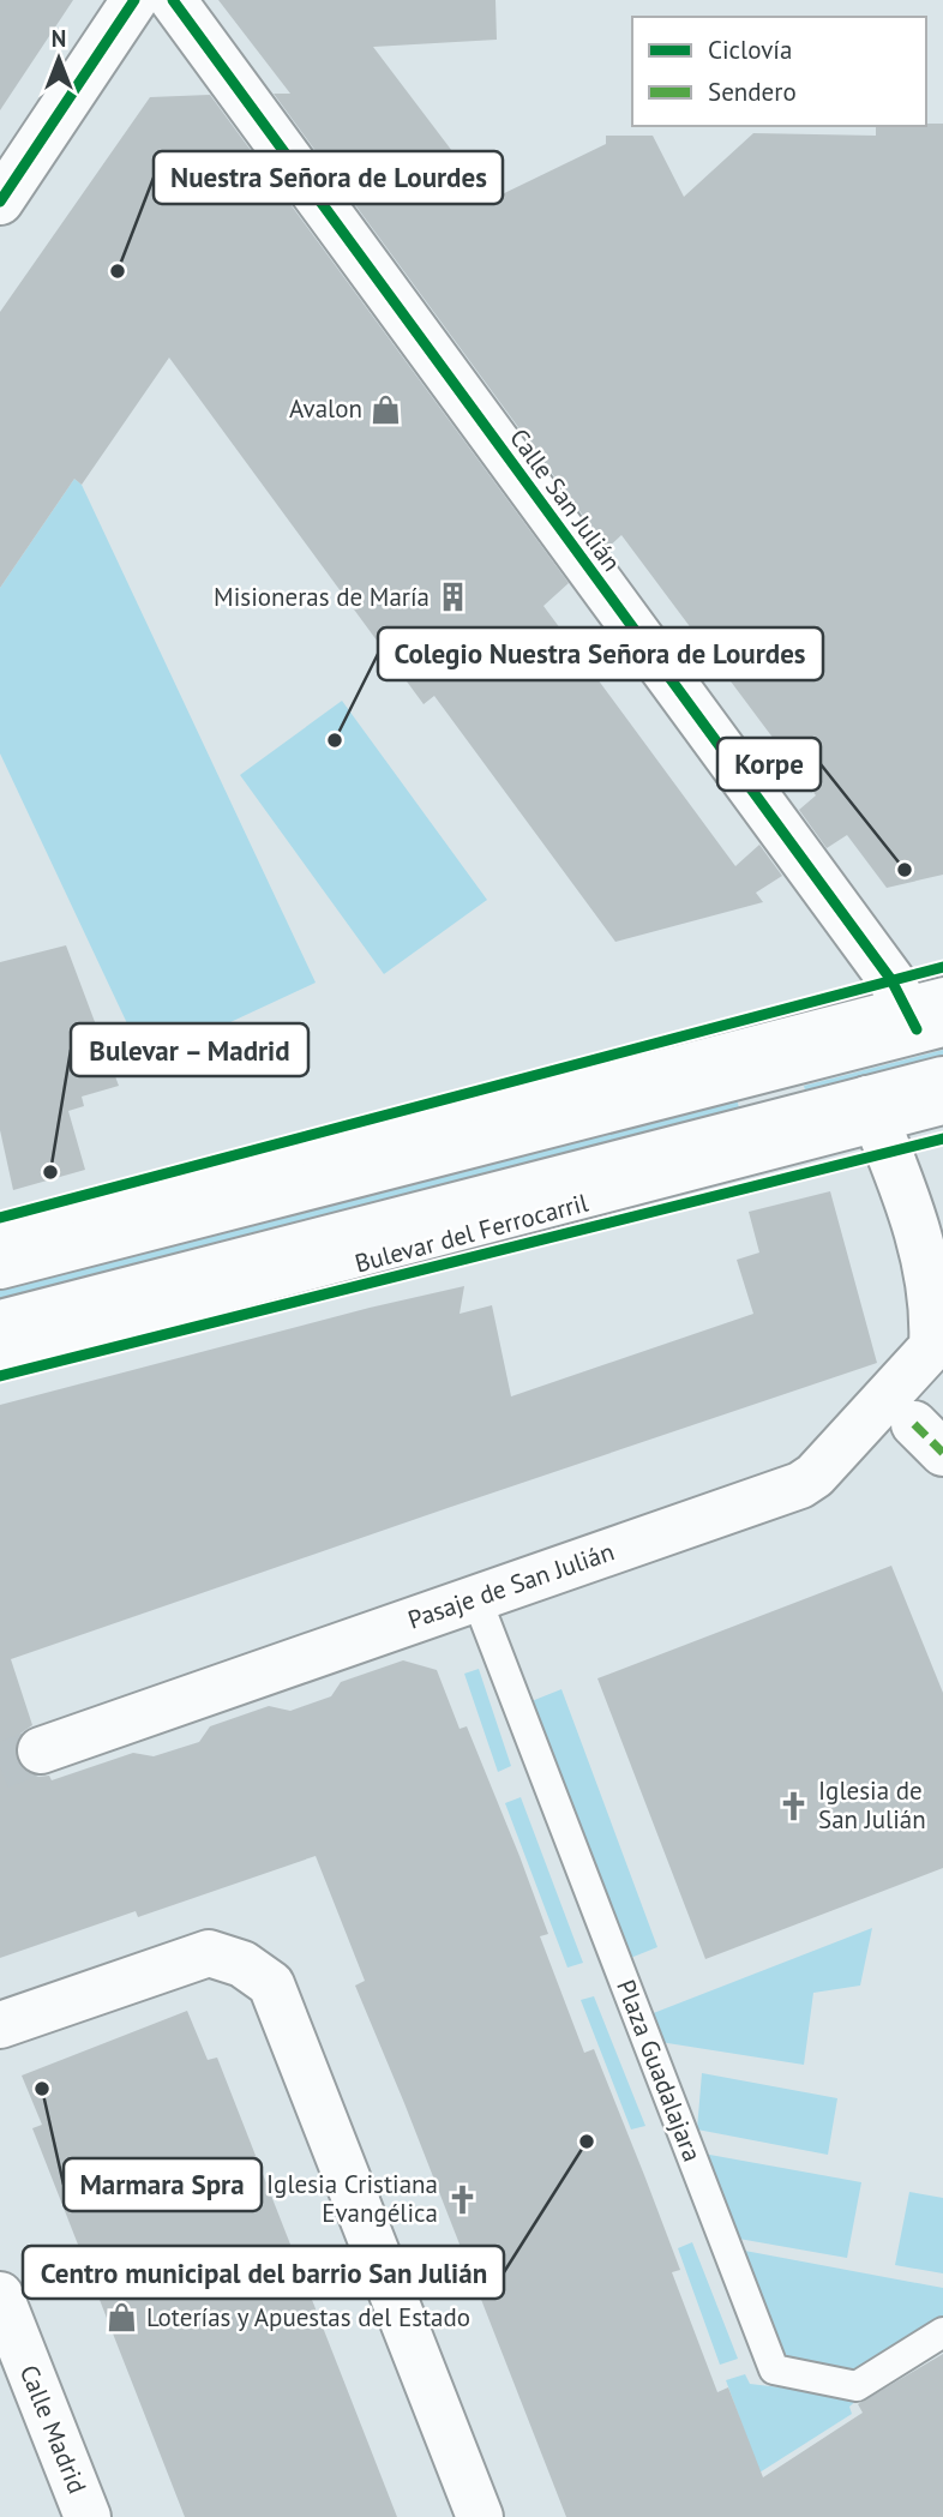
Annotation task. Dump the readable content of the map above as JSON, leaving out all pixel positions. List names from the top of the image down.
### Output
{
  "streets": {
    "street": [
      "Calle San Julián",
      "Bulevar del Ferrocarril",
      "Pasaje de San Julián",
      "Calle Madrid"
    ],
    "lane": ["Plaza Guadalajara"]
  },
  "crossings": [
    ["Pasaje de San Julián", "Plaza Guadalajara"]
  ],
  "places": {
    "other": [
      "Nuestra Señora de Lourdes",
      "Colegio Nuestra Señora de Lourdes",
      "Korpe",
      "Bulevar – Madrid",
      "Marmara Spra",
      "Centro municipal del barrio San Julián"
    ],
    "shop": ["Avalon", "Loterías y Apuestas del Estado"],
    "building": ["Misioneras de María"],
    "church": ["Iglesia de San Julián", "Iglesia Cristiana Evangélica"]
  },
  "legend": ["Ciclovía", "Sendero"],
  "north": "top"
}
